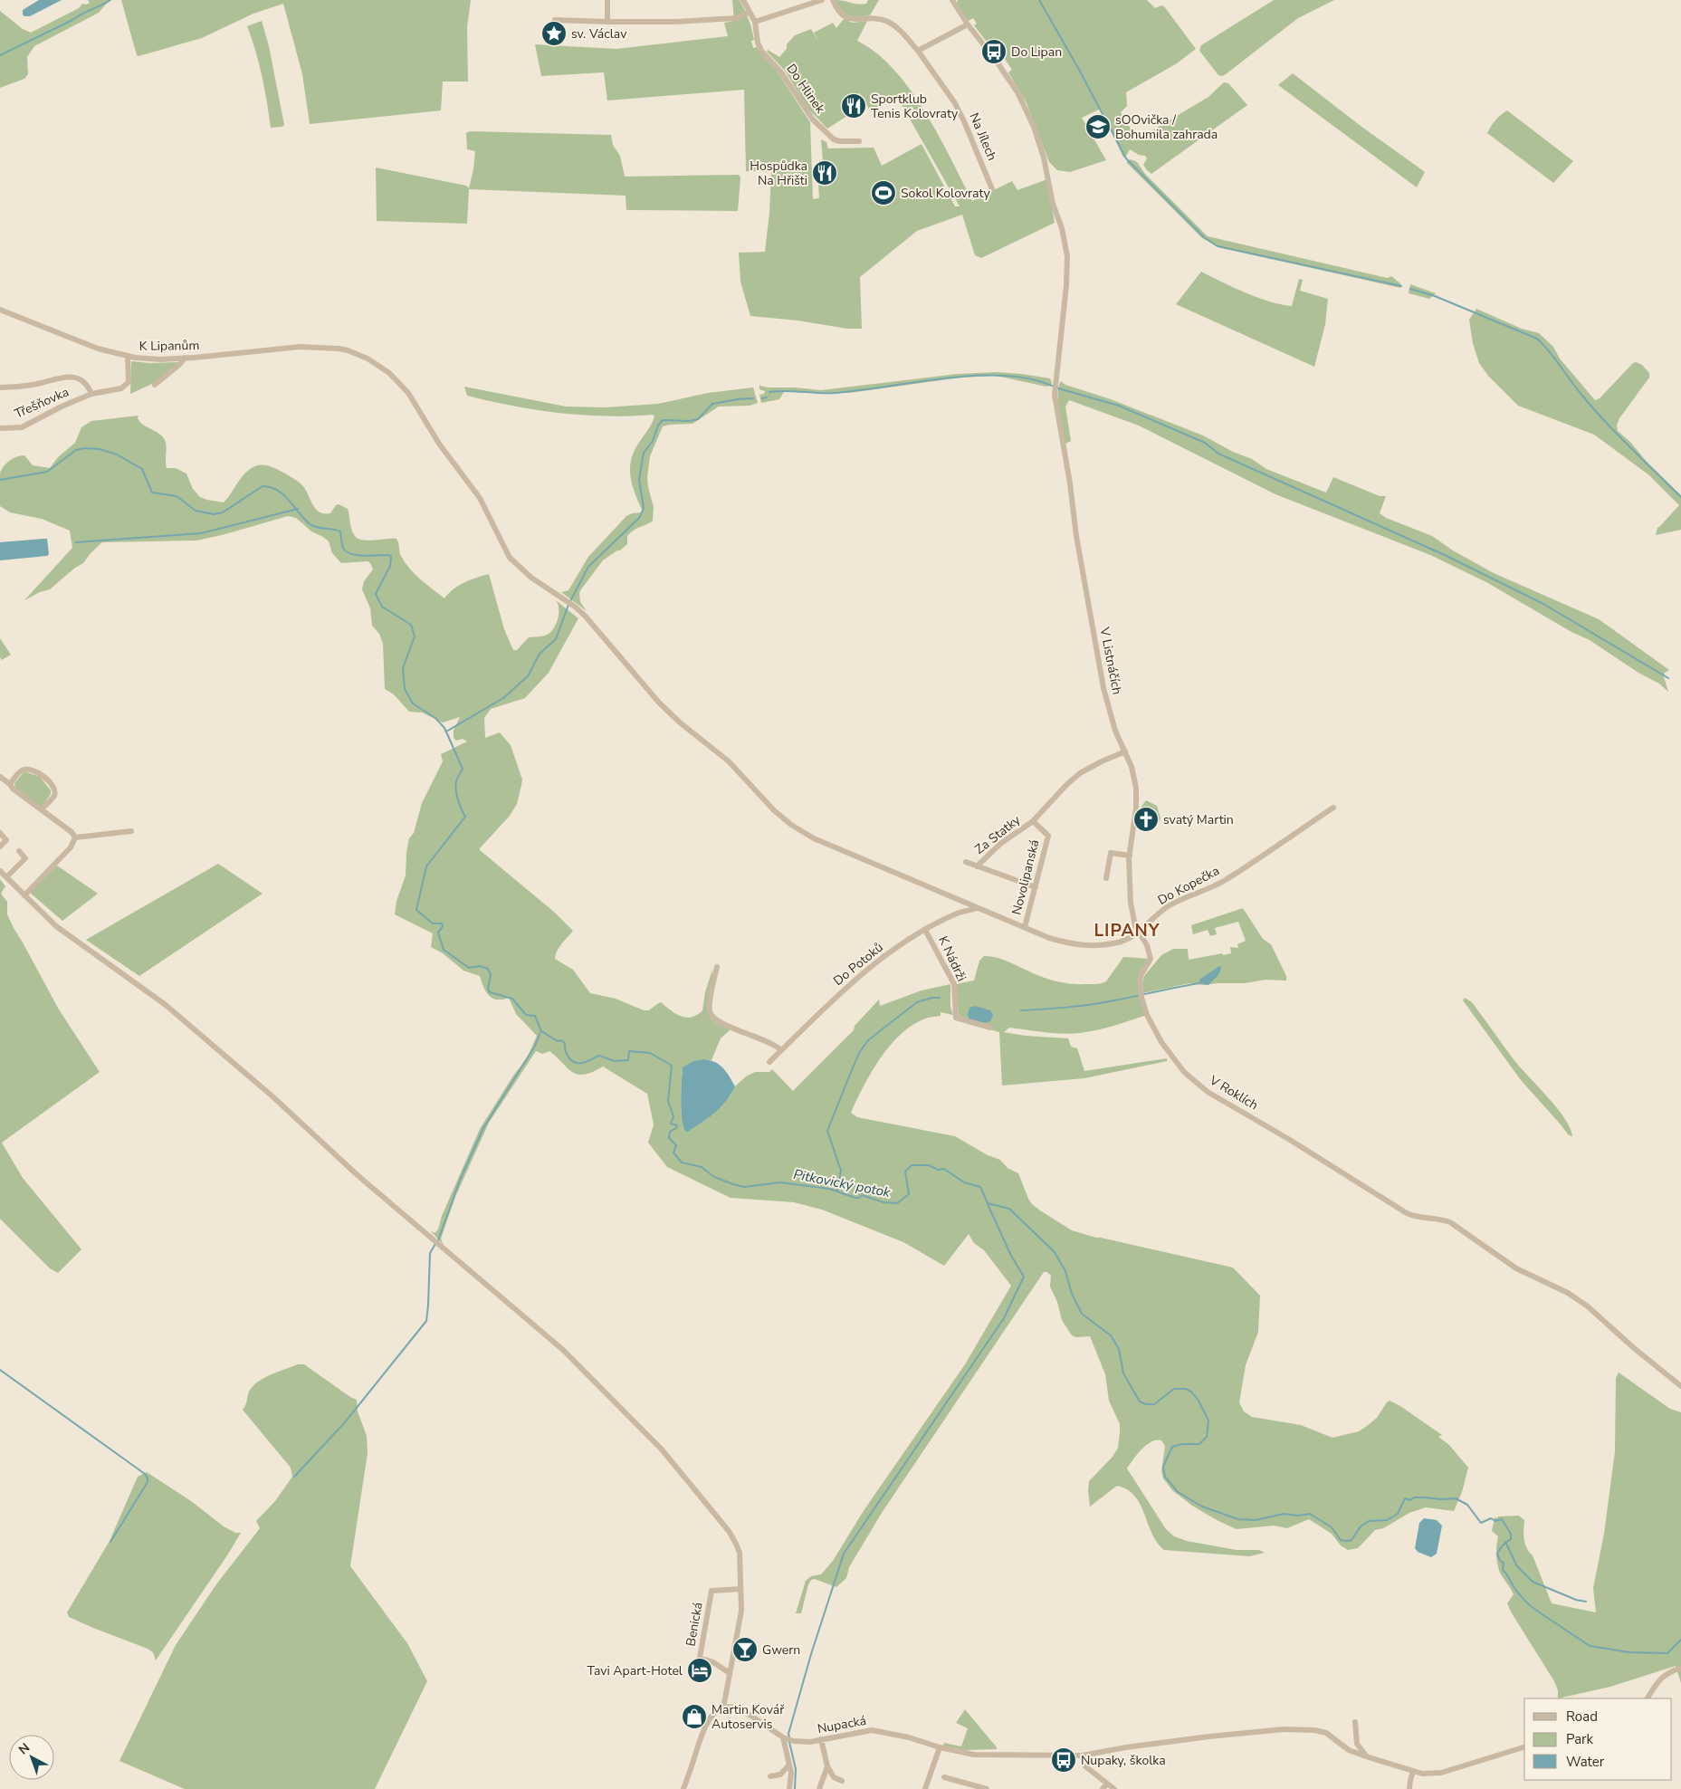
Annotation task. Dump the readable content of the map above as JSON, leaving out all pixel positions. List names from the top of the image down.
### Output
{
  "streets": {
    "street": [
      "Do Hlinek",
      "Na Jílech",
      "K Lipanům",
      "Třešňovka",
      "V Listnáčích",
      "Za Statky",
      "Novolipanská",
      "Do Kopečka",
      "K Nádrži",
      "Do Potoků",
      "V Roklích",
      "Benická",
      "Nupacká"
    ]
  },
  "crossings": [
    ["K Lipanům", "Třešňovka"],
    ["K Lipanům", "Do Kopečka"],
    ["V Listnáčích", "Novolipanská"],
    ["V Listnáčích", "Do Kopečka"],
    ["V Listnáčích", "V Roklích"],
    ["Za Statky", "Novolipanská"],
    ["Novolipanská", "Do Kopečka"],
    ["Do Kopečka", "Do Potoků"],
    ["Do Kopečka", "V Roklích"],
    ["K Nádrži", "Do Potoků"]
  ],
  "districts": ["LIPANY"],
  "water": ["Pitkovický potok"],
  "places": {
    "place": ["sv. Václav"],
    "bus stop": ["Do Lipan", "Nupaky, školka"],
    "restaurant": ["Sportklub Tenis Kolovraty", "Hospůdka Na Hřišti"],
    "school or university": ["sOOvička / Bohumila zahrada"],
    "sports": ["Sokol Kolovraty"],
    "church": ["svatý Martin"],
    "bar": ["Gwern"],
    "hotel": ["Tavi Apart-Hotel"],
    "shop": ["Martin Kovář Autoservis"]
  },
  "legend": ["Road", "Park", "Water"],
  "north": "top left"
}
